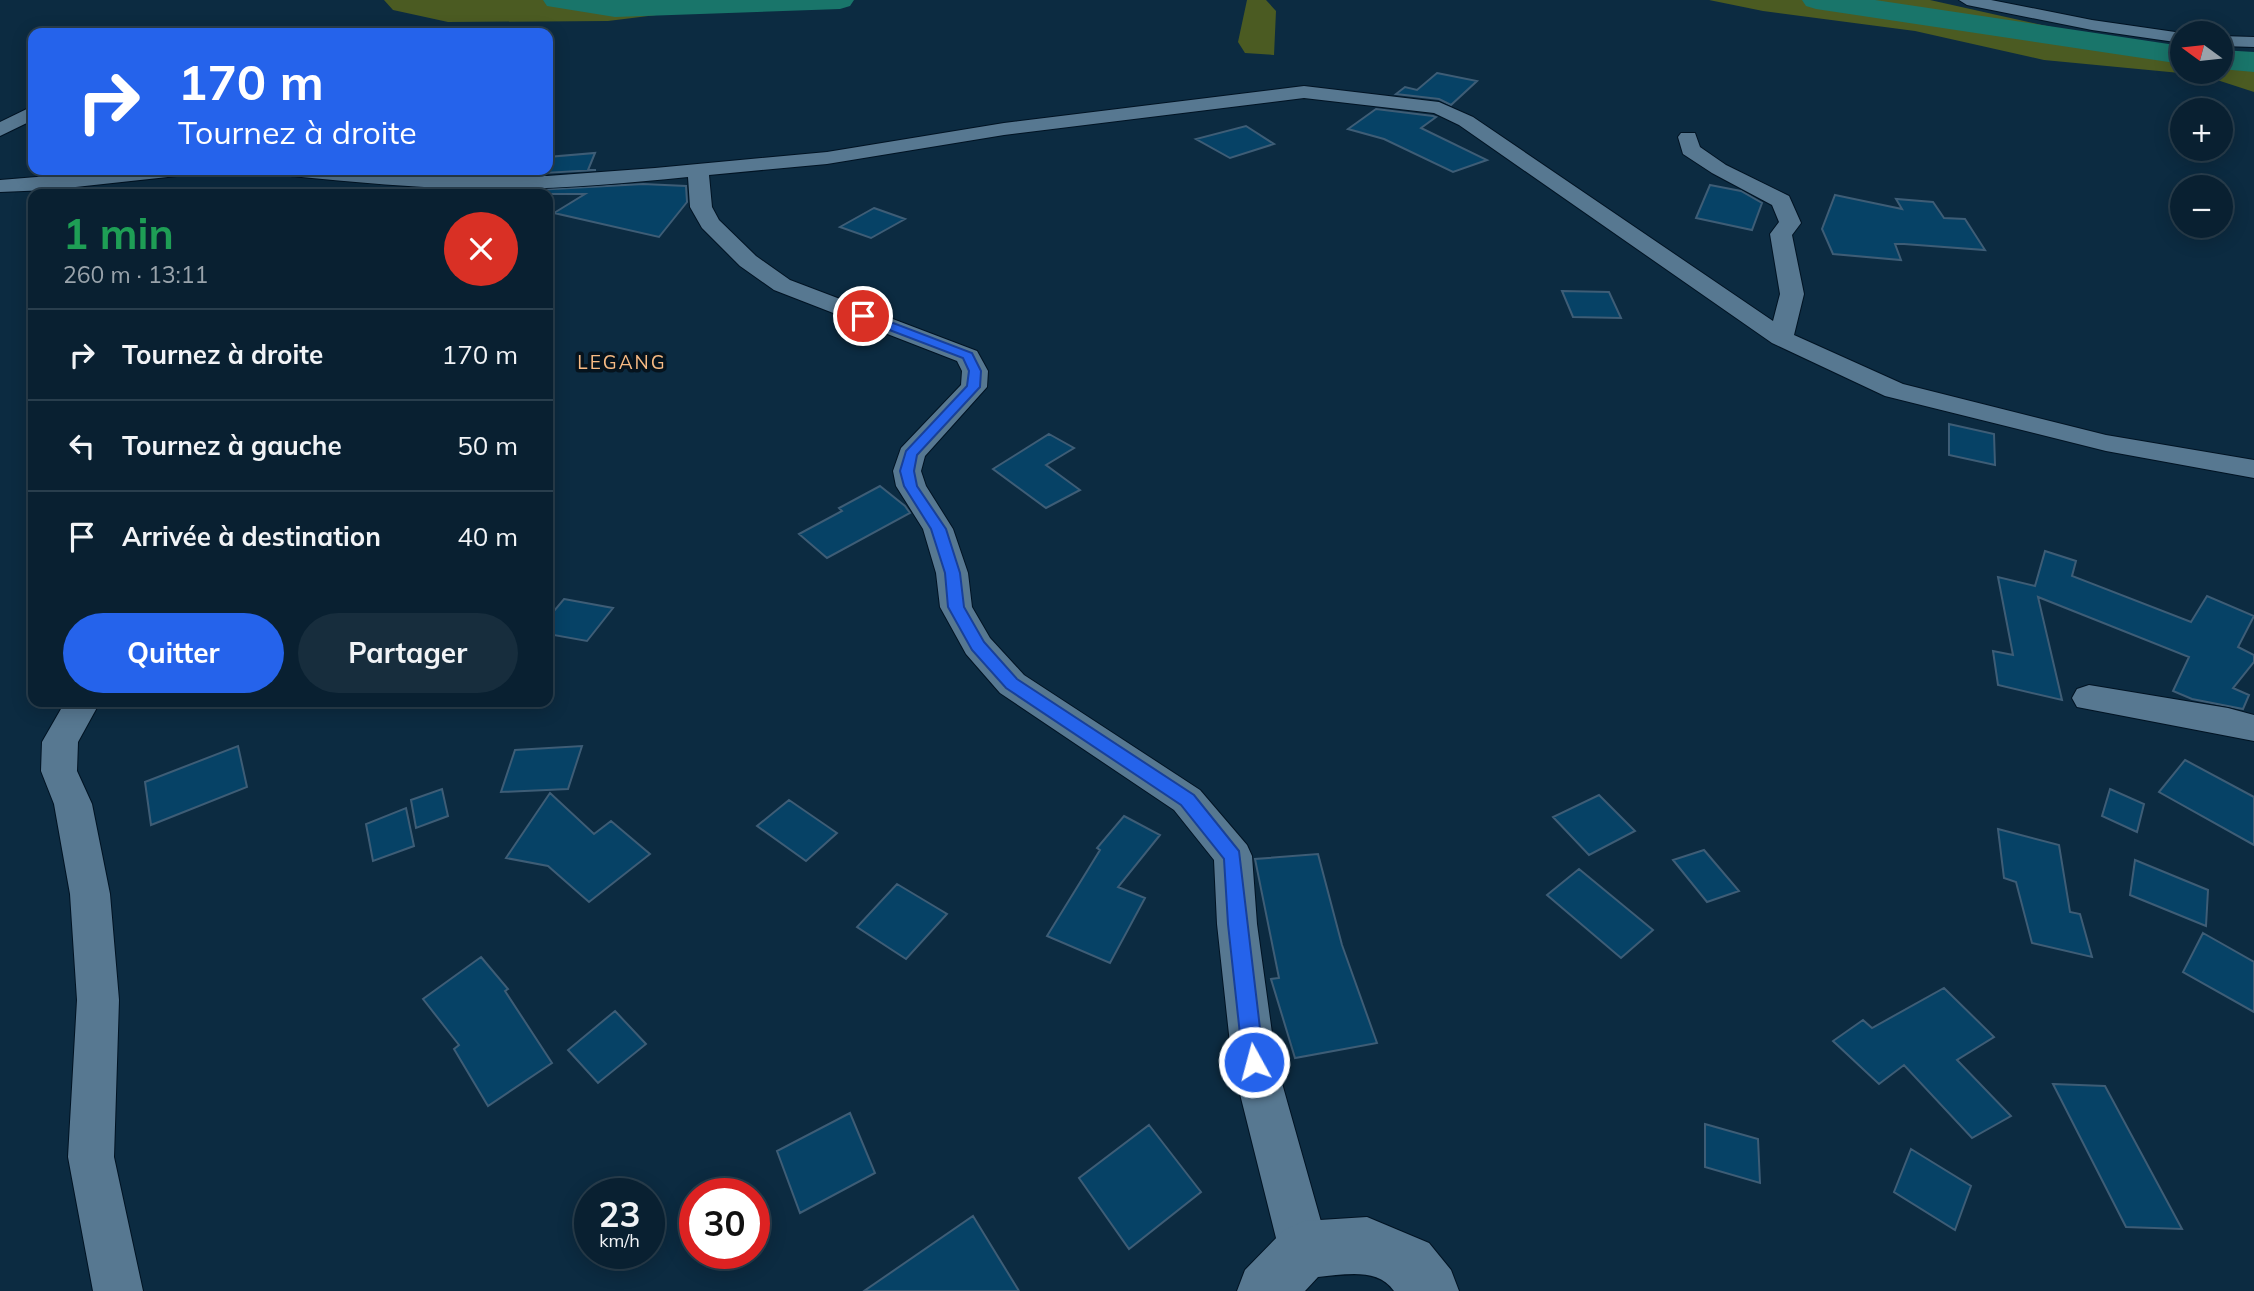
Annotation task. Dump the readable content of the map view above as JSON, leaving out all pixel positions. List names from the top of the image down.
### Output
{
  "districts": ["LEGANG"],
  "north": "left",
  "page": {
    "map_buttons": ["+", "−"],
    "turn": ["170 m", "Tournez à droite"],
    "heading": ["1 min", "260 m · 13:11"],
    "list": [
      {
        "name": "Tournez à droite",
        "value": "170 m"
      },
      {
        "name": "Tournez à gauche",
        "value": "50 m"
      },
      {
        "name": "Arrivée à destination",
        "value": "40 m"
      }
    ],
    "buttons": ["Quitter", "Partager"],
    "speed": "23 km/h",
    "limit": "30"
  }
}
